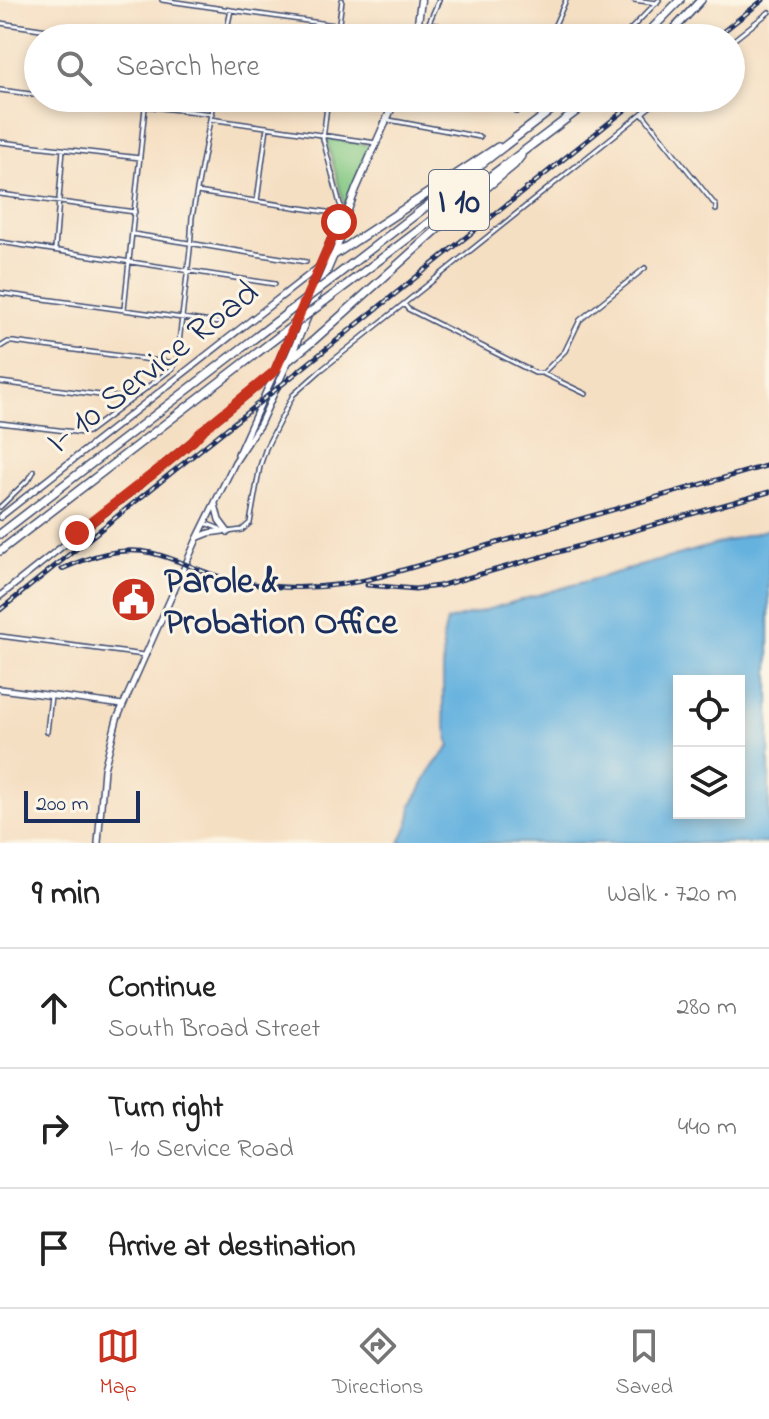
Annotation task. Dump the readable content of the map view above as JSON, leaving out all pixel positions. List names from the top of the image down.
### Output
{
  "streets": {
    "highway": ["I 10"],
    "main road": ["I- 10 Service Road"]
  },
  "places": {
    "public building": ["Parole & Probation Office"]
  },
  "scale_bar": "200 m",
  "page": {
    "search": "Search here",
    "scale": "200 m",
    "heading": ["9 min", "Walk · 720 m"],
    "list": [
      ["Continue", "South Broad Street", "280 m"],
      ["Turn right", "I- 10 Service Road", "440 m"],
      "Arrive at destination"
    ],
    "nav": ["Map", "Directions", "Saved"]
  }
}
